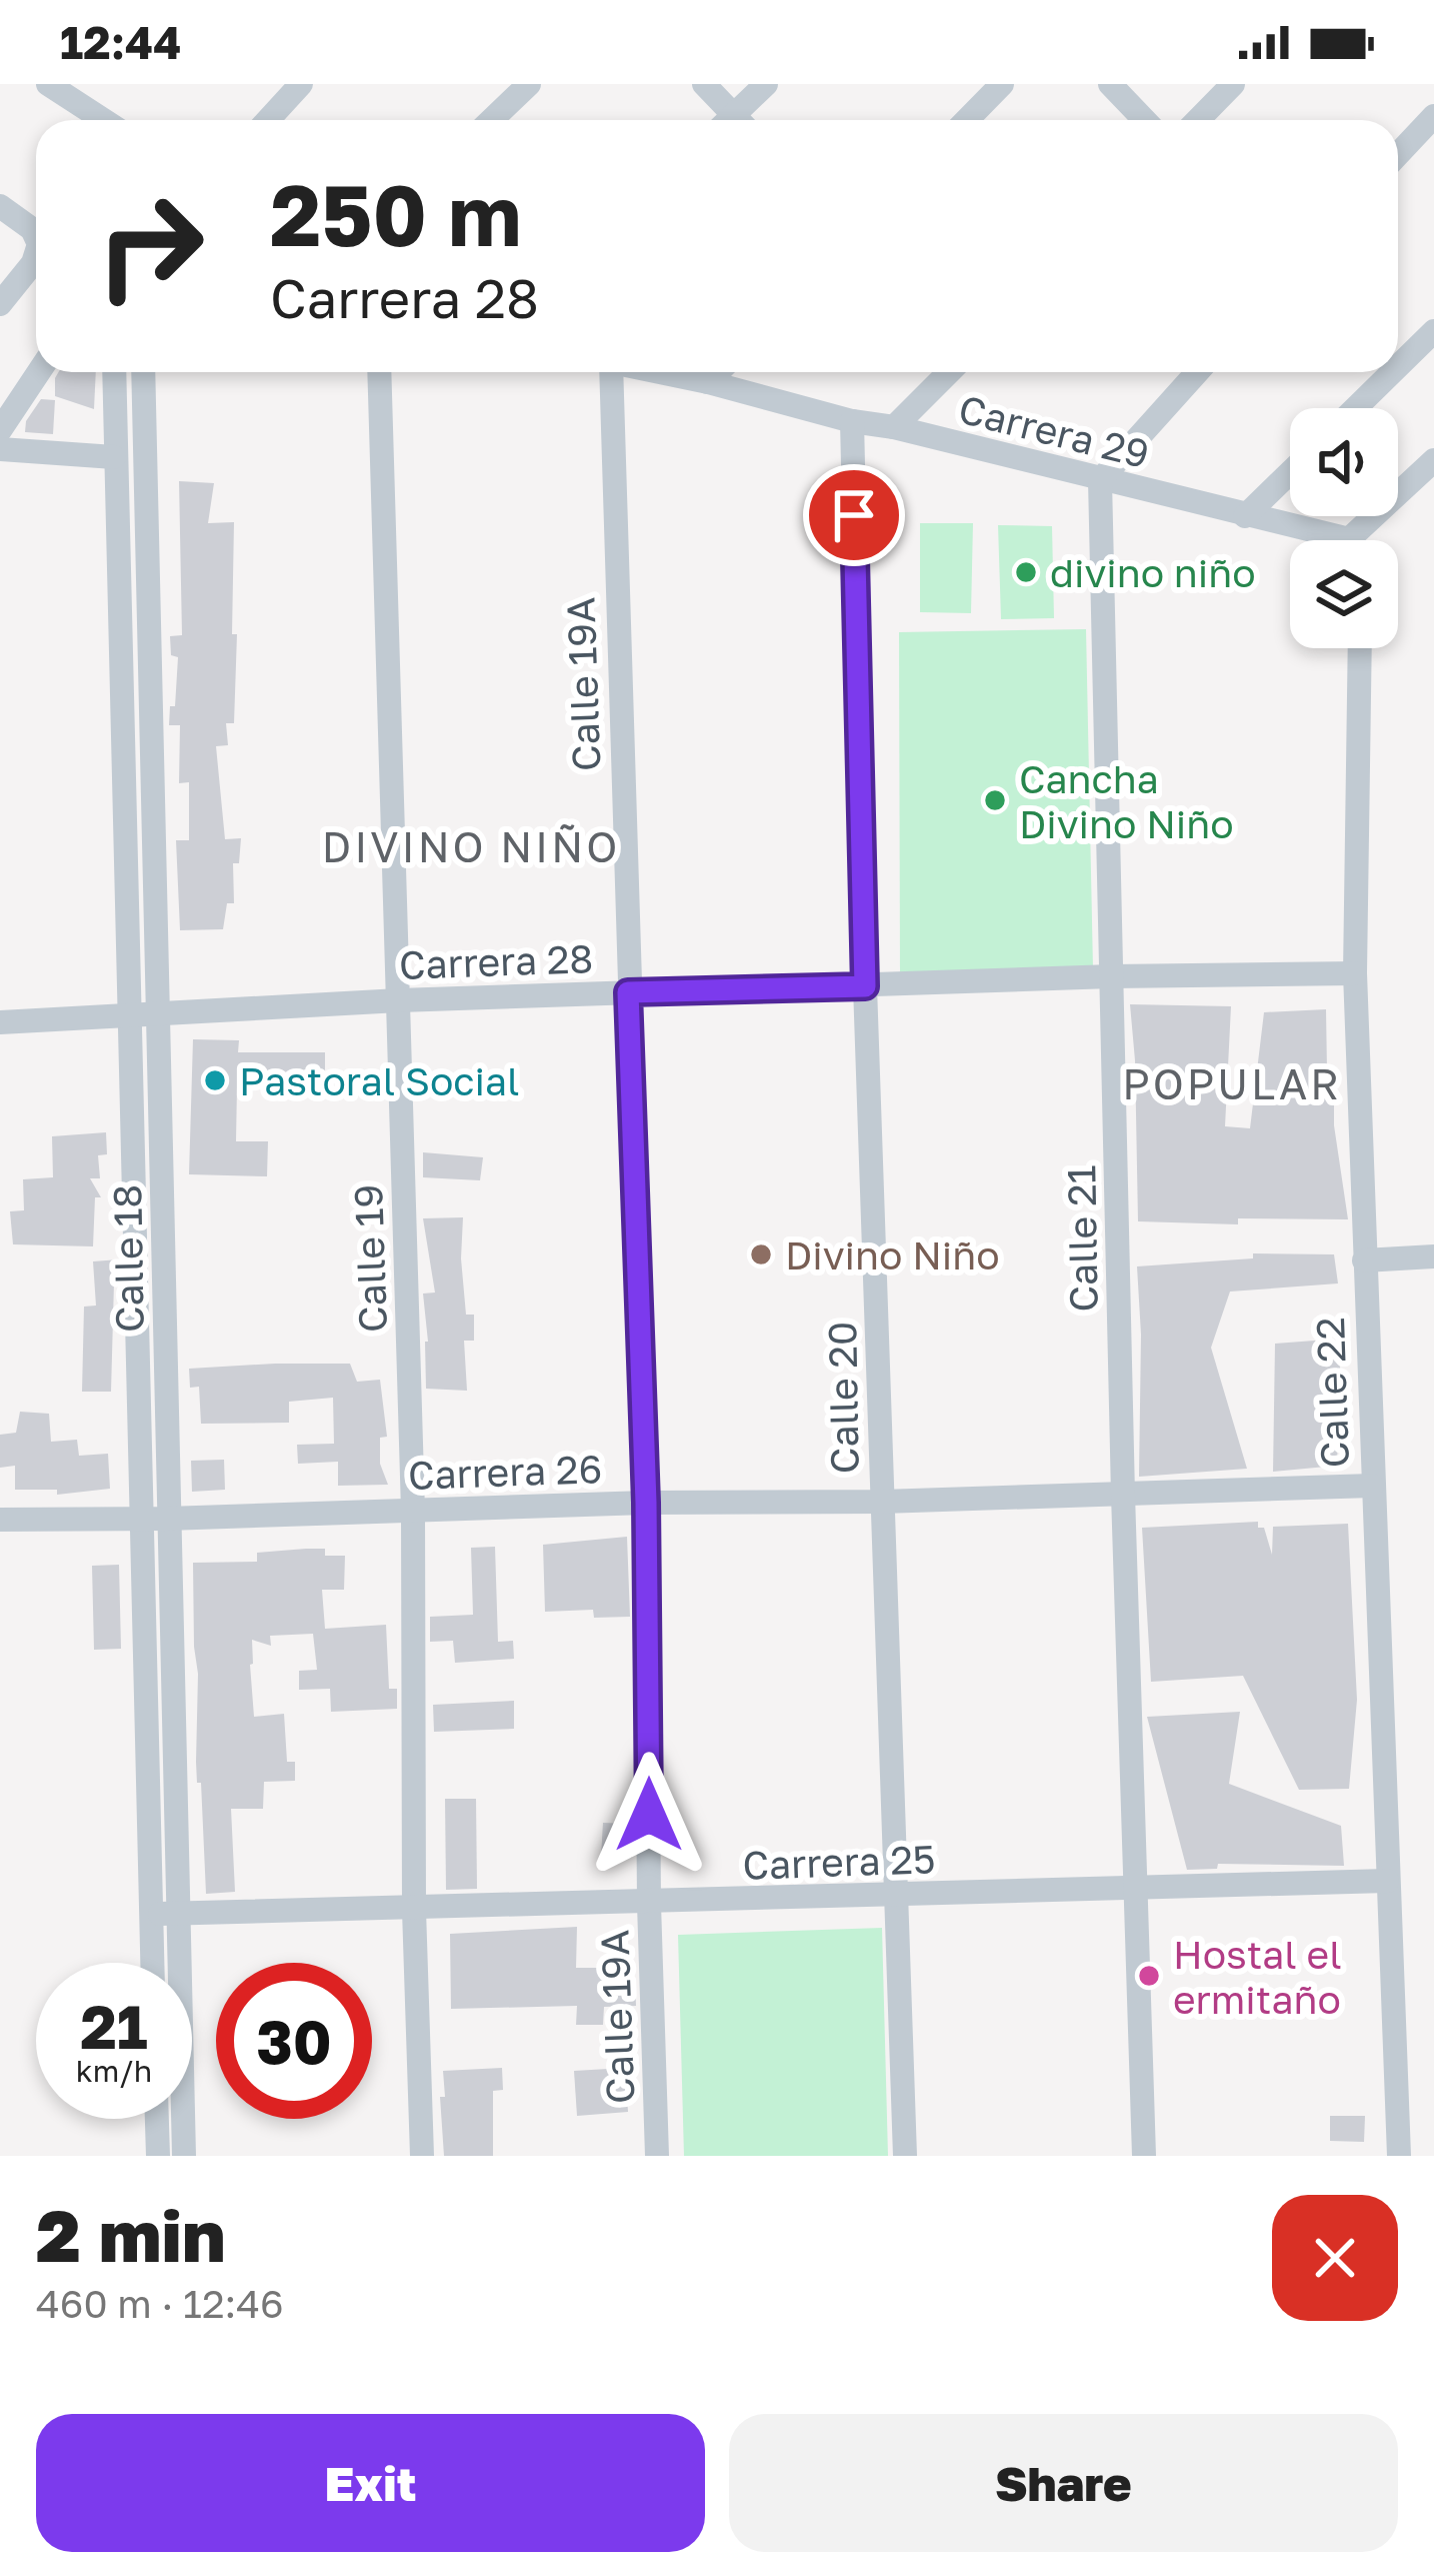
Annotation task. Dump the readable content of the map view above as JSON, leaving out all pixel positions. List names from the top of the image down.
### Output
{
  "streets": {
    "street": [
      "Carrera 29",
      "Calle 19A",
      "Carrera 28",
      "Calle 21",
      "Calle 18",
      "Calle 19",
      "Calle 22",
      "Calle 20",
      "Carrera 26",
      "Carrera 25"
    ]
  },
  "crossings": [
    ["Carrera 29", "Calle 21"],
    ["Carrera 29", "Calle 20"],
    ["Calle 19A", "Carrera 28"],
    ["Calle 19A", "Carrera 26"],
    ["Calle 19A", "Carrera 25"],
    ["Carrera 28", "Calle 21"],
    ["Carrera 28", "Calle 18"],
    ["Carrera 28", "Calle 19"],
    ["Carrera 28", "Calle 22"],
    ["Carrera 28", "Calle 20"],
    ["Calle 21", "Carrera 26"],
    ["Calle 21", "Carrera 25"],
    ["Calle 18", "Carrera 26"],
    ["Calle 18", "Carrera 25"],
    ["Calle 19", "Carrera 26"],
    ["Calle 19", "Carrera 25"],
    ["Calle 22", "Carrera 26"],
    ["Calle 22", "Carrera 25"],
    ["Calle 20", "Carrera 26"],
    ["Calle 20", "Carrera 25"]
  ],
  "districts": ["DIVINO NIÑO", "POPULAR"],
  "places": [
    "divino niño",
    "Cancha Divino Niño",
    "Pastoral Social",
    "Divino Niño",
    "Hostal el ermitaño"
  ],
  "page": {
    "status": "12:44",
    "turn": ["250 m", "Carrera 28"],
    "speed": "21 km/h",
    "limit": "30",
    "heading": ["2 min", "460 m · 12:46"],
    "buttons": ["Exit", "Share"]
  }
}
